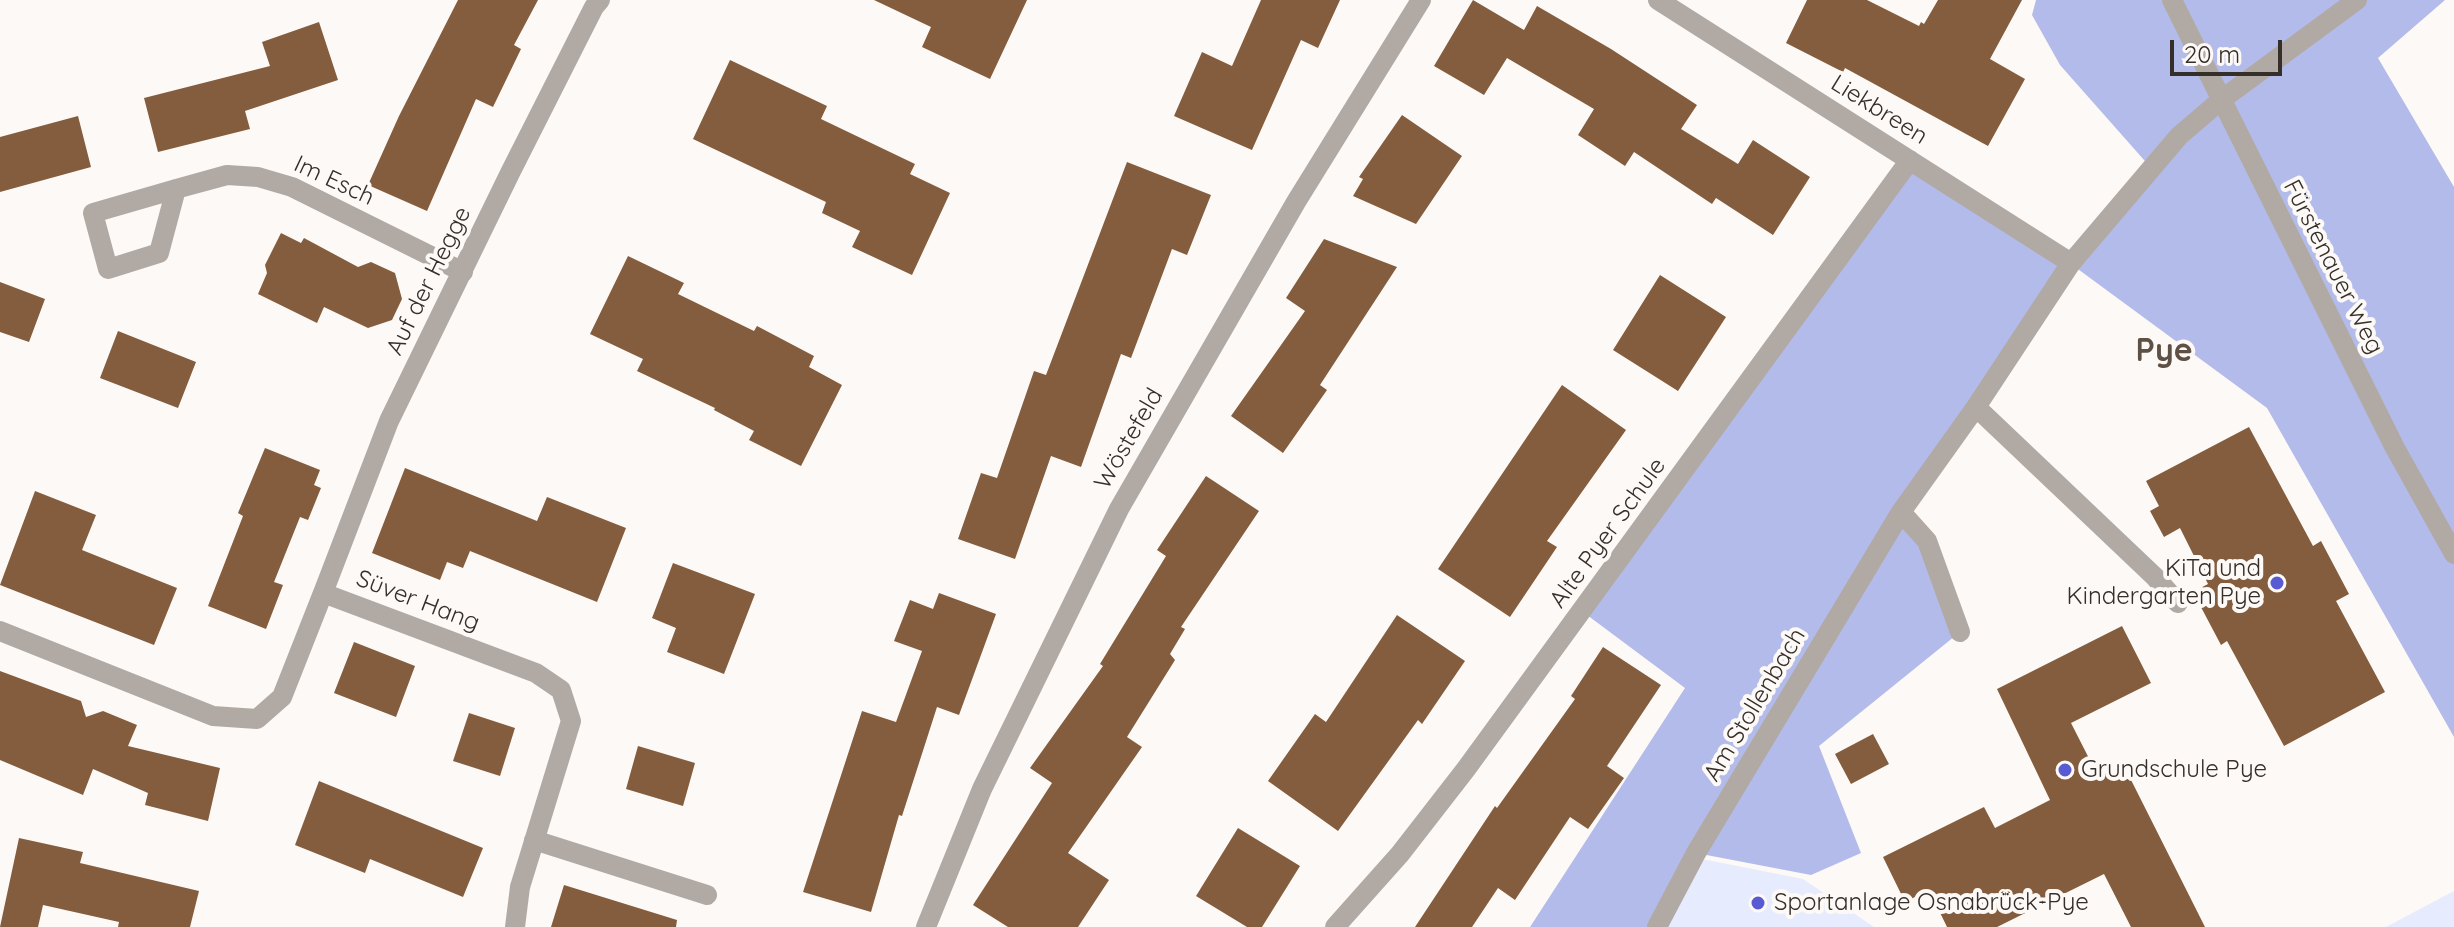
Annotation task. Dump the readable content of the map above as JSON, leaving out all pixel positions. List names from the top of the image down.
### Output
{
  "streets": {
    "street": [
      "Liekbreen",
      "Im Esch",
      "Fürstenauer Weg",
      "Auf der Hegge",
      "Wöstefeld",
      "Alte Pyer Schule",
      "Süver Hang",
      "Am Stollenbach"
    ]
  },
  "crossings": [
    ["Liekbreen", "Alte Pyer Schule"],
    ["Liekbreen", "Am Stollenbach"],
    ["Im Esch", "Auf der Hegge"],
    ["Fürstenauer Weg", "Am Stollenbach"],
    ["Auf der Hegge", "Süver Hang"]
  ],
  "districts": ["Pye"],
  "places": ["KiTa und Kindergarten Pye", "Grundschule Pye", "Sportanlage Osnabrück-Pye"],
  "scale_bar": "20 m"
}
